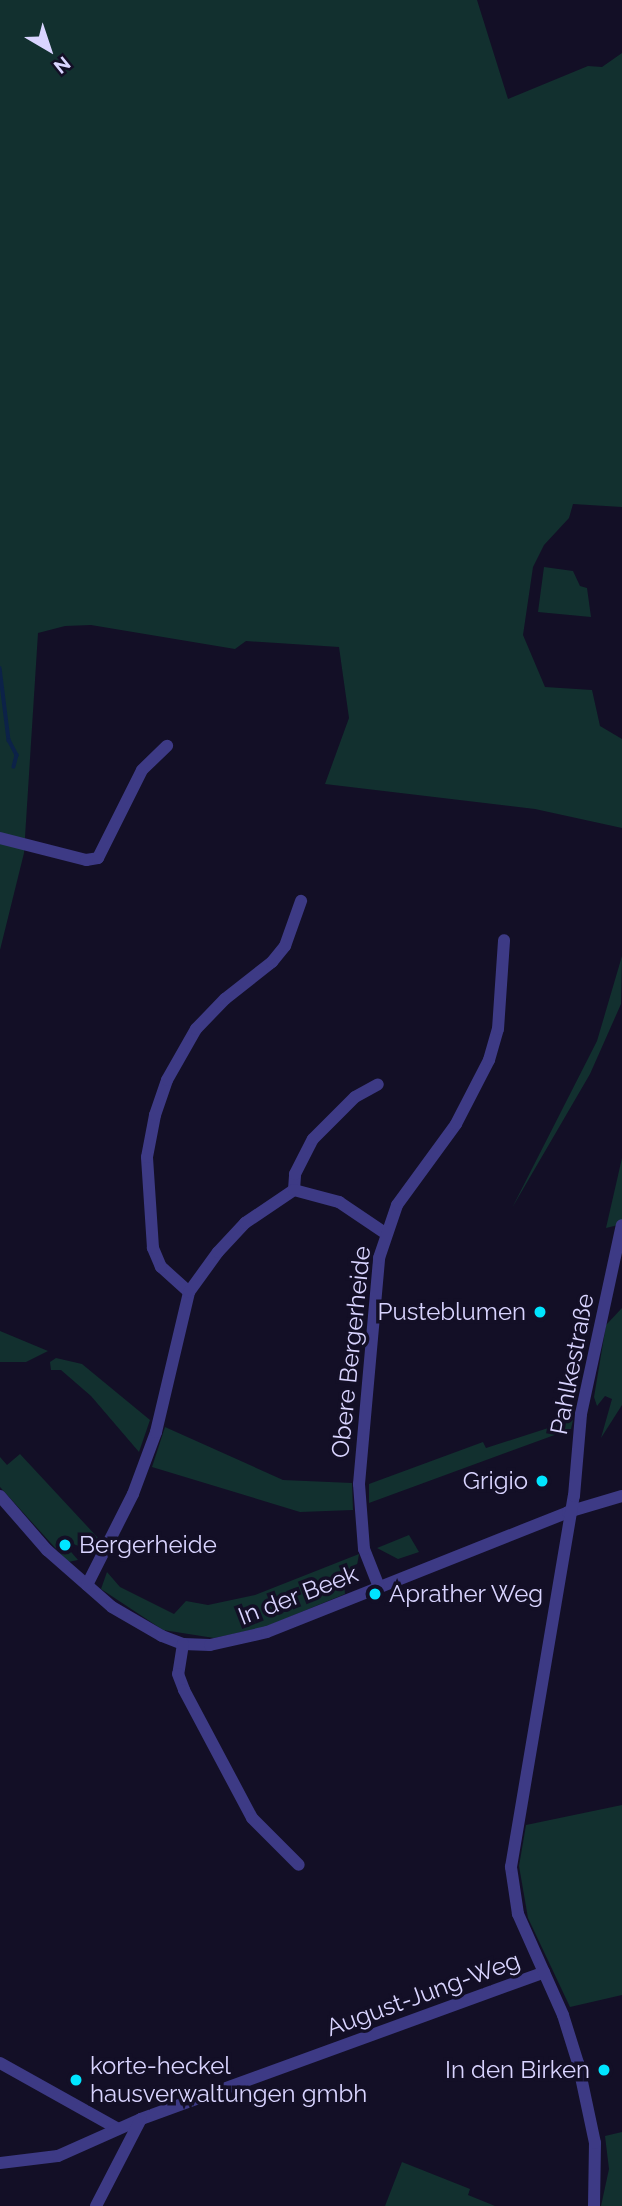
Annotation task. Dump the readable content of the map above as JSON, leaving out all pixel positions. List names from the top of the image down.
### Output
{
  "streets": {
    "street": [
      "Obere Bergerheide",
      "Pahlkestraße",
      "In der Beek",
      "August-Jung-Weg"
    ]
  },
  "crossings": [
    ["Obere Bergerheide", "In der Beek"],
    ["Pahlkestraße", "In der Beek"]
  ],
  "places": [
    "Pusteblumen",
    "Grigio",
    "Bergerheide",
    "Aprather Weg",
    "In den Birken",
    "korte-heckel hausverwaltungen gmbh"
  ],
  "north": "bottom right"
}
